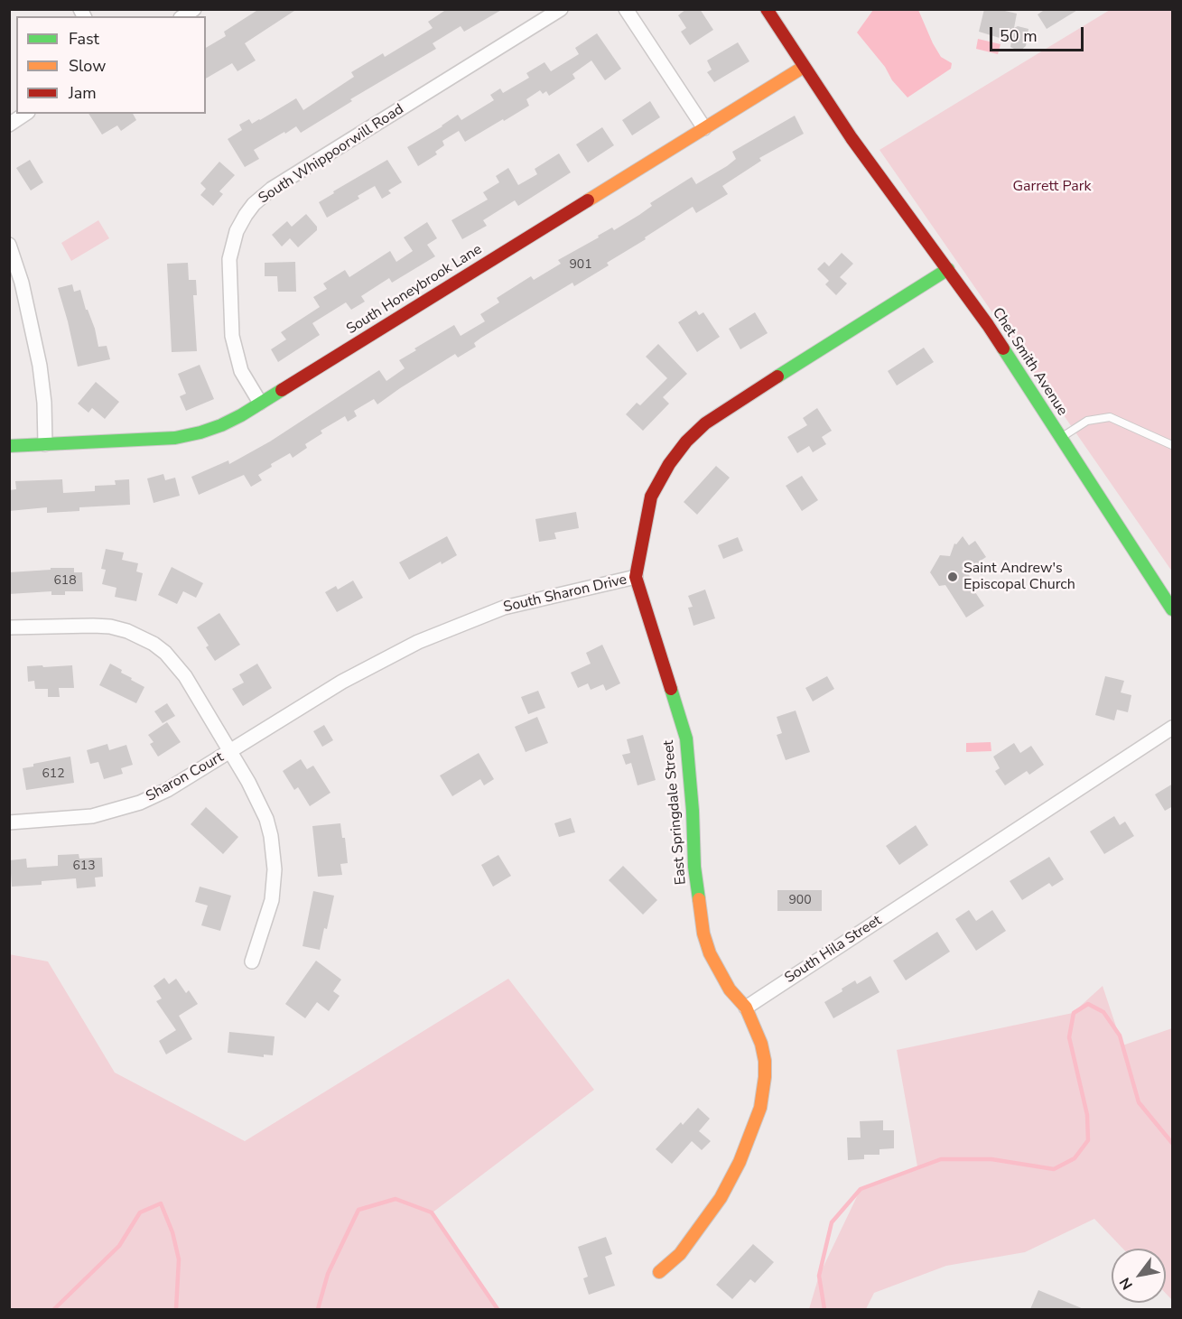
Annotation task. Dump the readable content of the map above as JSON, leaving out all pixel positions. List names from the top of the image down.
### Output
{
  "streets": {
    "street": [
      "South Whippoorwill Road",
      "South Honeybrook Lane",
      "Chet Smith Avenue",
      "South Sharon Drive",
      "Sharon Court",
      "East Springdale Street",
      "South Hila Street"
    ]
  },
  "crossings": [
    ["South Whippoorwill Road", "South Honeybrook Lane"],
    ["South Honeybrook Lane", "Chet Smith Avenue"],
    ["Chet Smith Avenue", "South Sharon Drive"],
    ["South Sharon Drive", "Sharon Court"],
    ["South Sharon Drive", "East Springdale Street"],
    ["East Springdale Street", "South Hila Street"]
  ],
  "parks": ["Garrett Park"],
  "places": ["Saint Andrew's Episcopal Church"],
  "house_numbers": [
    "901",
    "618",
    "612",
    "613",
    "900"
  ],
  "legend": ["Fast", "Slow", "Jam"],
  "scale_bar": "50 m",
  "north": "bottom left"
}
